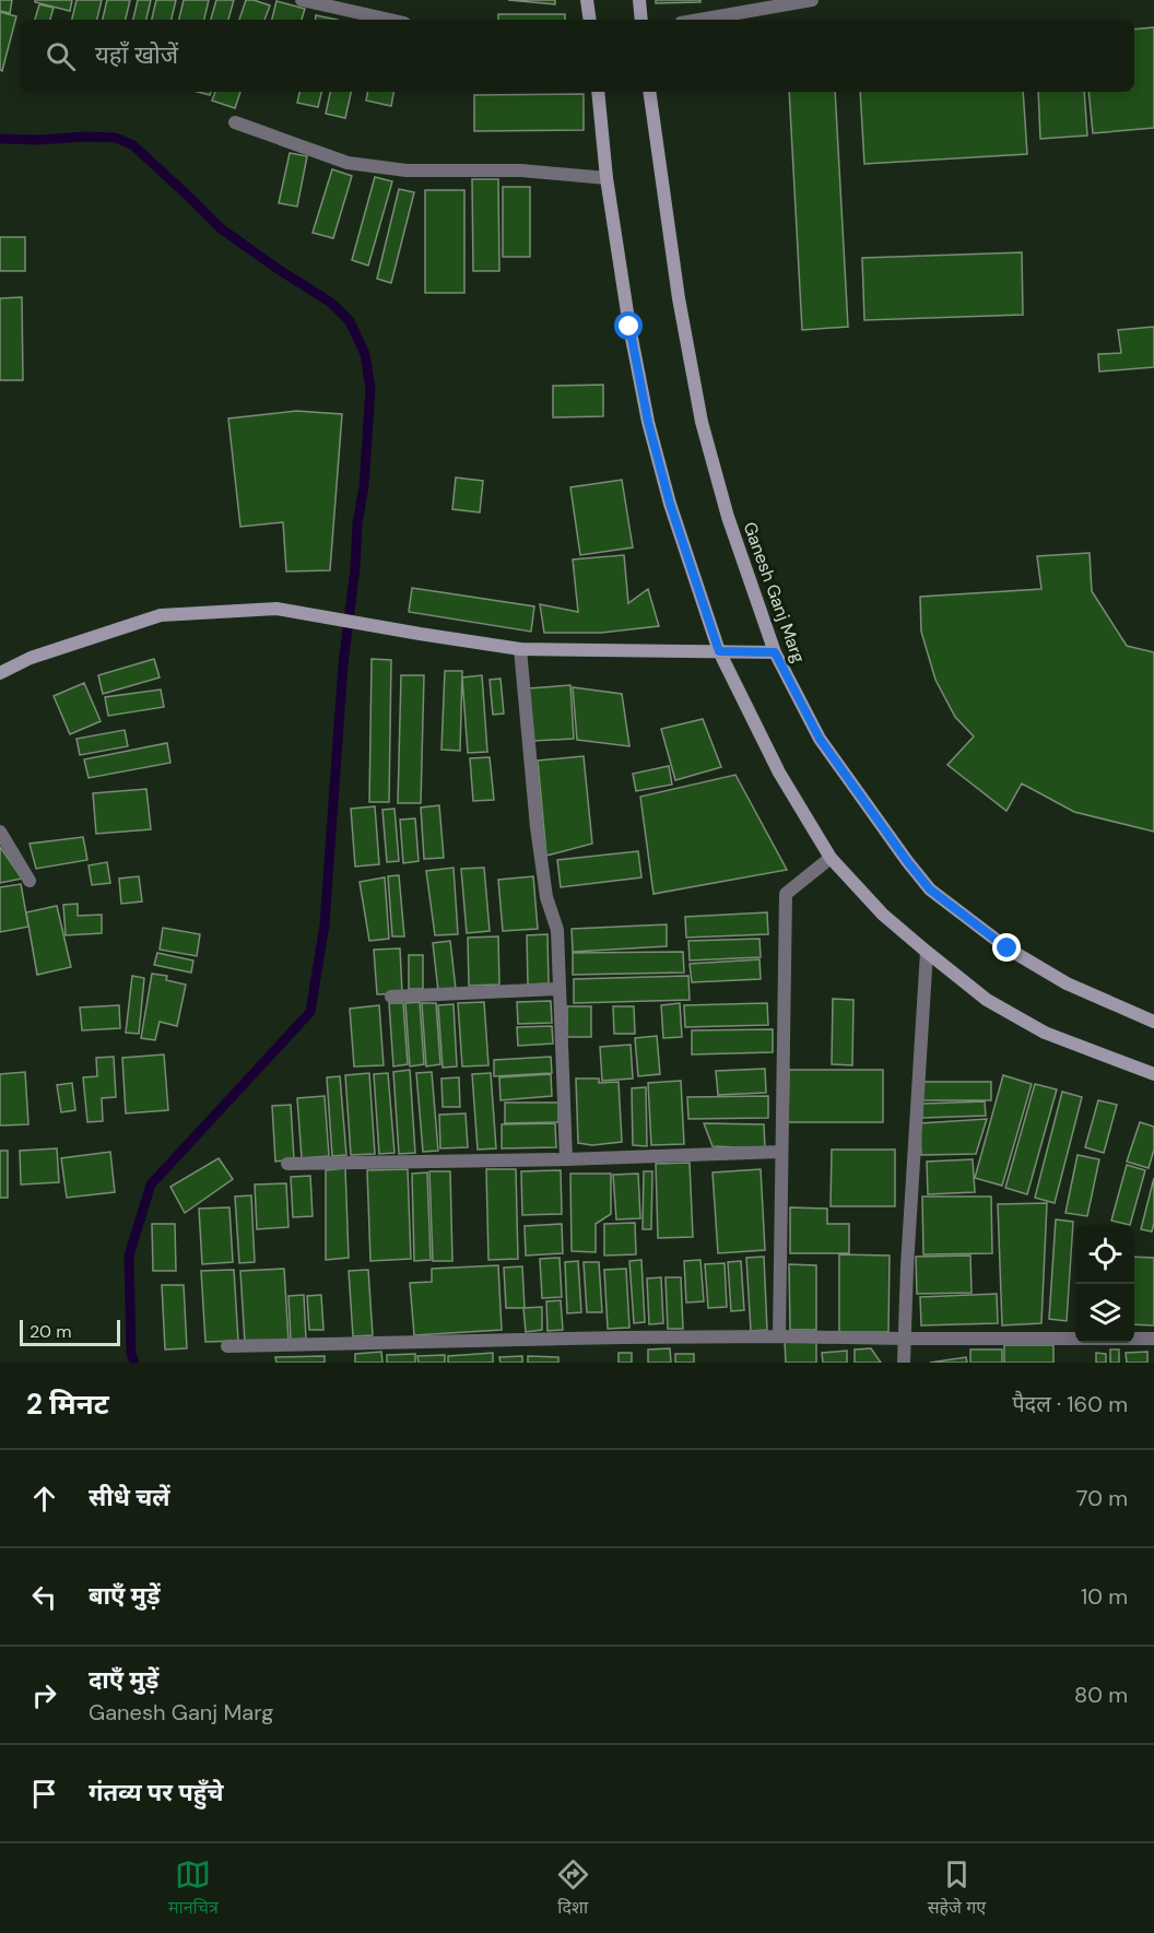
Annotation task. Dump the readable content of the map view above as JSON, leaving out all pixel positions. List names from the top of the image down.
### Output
{
  "streets": {
    "main road": ["Ganesh Ganj Marg"]
  },
  "scale_bar": "20 m",
  "page": {
    "search": "यहाँ खोजें",
    "scale": "20 m",
    "heading": ["2 मिनट", "पैदल · 160 m"],
    "list": [
      ["सीधे चलें", "70 m"],
      ["बाएँ मुड़ें", "10 m"],
      ["दाएँ मुड़ें", "Ganesh Ganj Marg", "80 m"],
      "गंतव्य पर पहुँचे"
    ],
    "nav": ["मानचित्र", "दिशा", "सहेजे गए"]
  }
}
